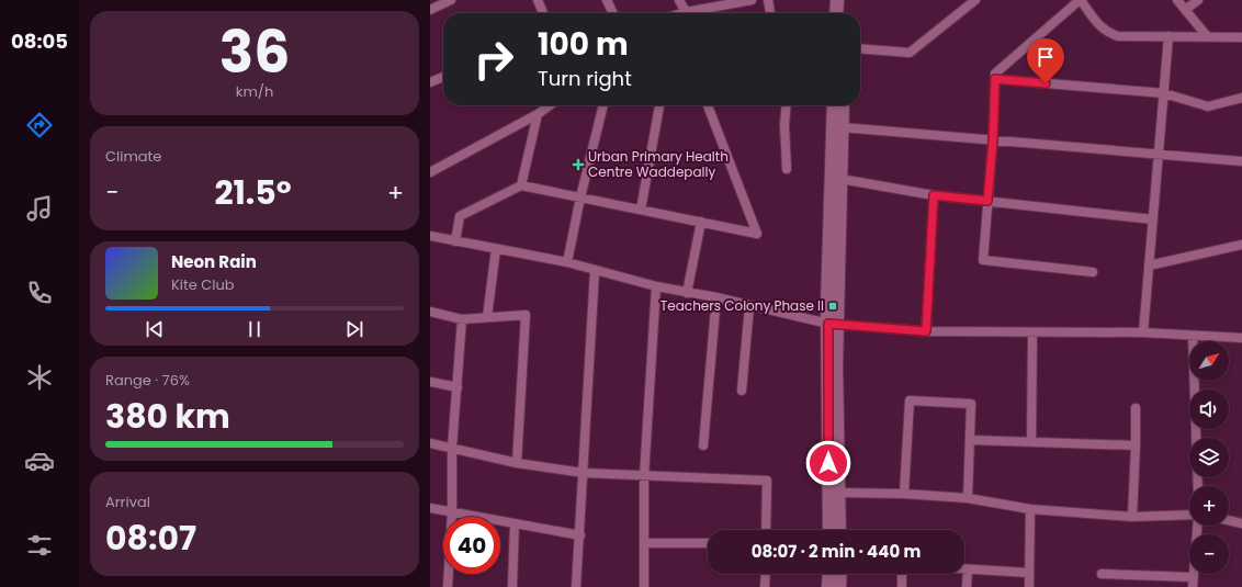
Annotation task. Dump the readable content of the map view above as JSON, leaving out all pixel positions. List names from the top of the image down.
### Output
{
  "places": {
    "health": ["Urban Primary Health Centre Waddepally"],
    "transit": ["Teachers Colony Phase II"]
  },
  "north": "top right",
  "page": {
    "tabs": "08:05",
    "tile": [
      ["36", "km/h"],
      "Climate",
      ["Range · 76%", "380 km"],
      ["Arrival", "08:07"]
    ],
    "turn": ["100 m", "Turn right"],
    "heat": ["−", "21.5°", "+"],
    "song": ["Neon Rain", "Kite Club"],
    "map_buttons": ["+", "−"],
    "limit": "40",
    "trip": "08:07 · 2 min · 440 m"
  }
}
